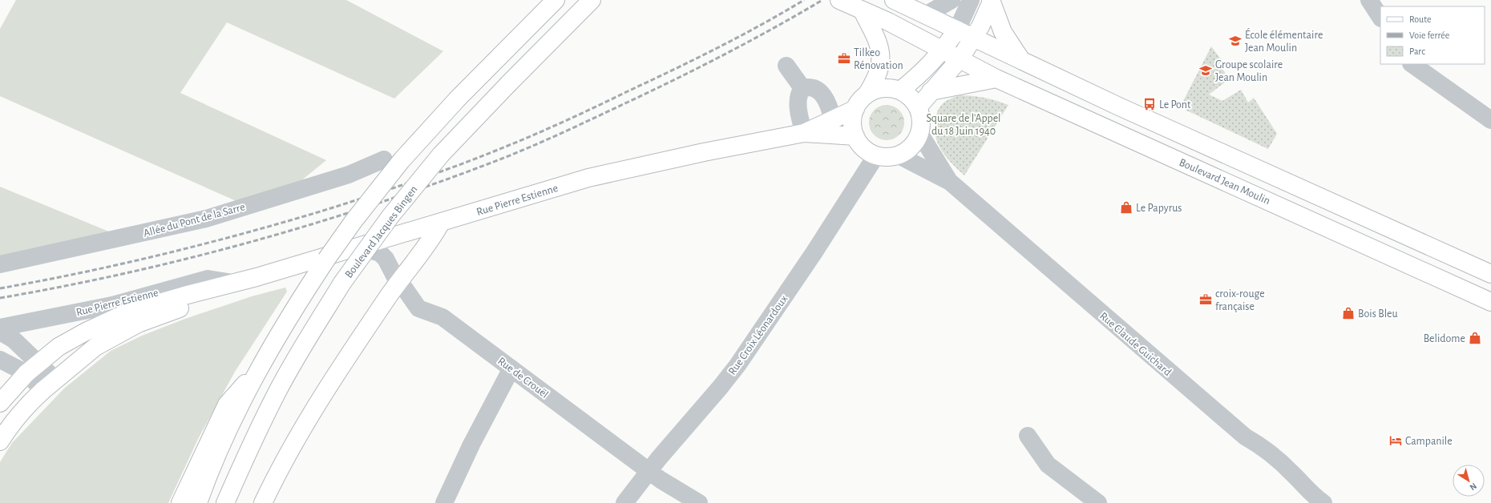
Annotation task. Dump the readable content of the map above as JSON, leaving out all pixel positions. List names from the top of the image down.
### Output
{
  "streets": {
    "main road": ["Boulevard Jean Moulin", "Rue Pierre Estienne", "Boulevard Jacques Bingen"],
    "street": [
      "Allée du Pont de la Sarre",
      "Rue Croix Léonardoux",
      "Rue Claude Guichard",
      "Rue de Crouël"
    ]
  },
  "crossings": [
    ["Rue Pierre Estienne", "Rue Croix Léonardoux"],
    ["Rue Pierre Estienne", "Rue Claude Guichard"],
    ["Rue Pierre Estienne", "Rue de Crouël"],
    ["Rue Croix Léonardoux", "Rue Claude Guichard"],
    ["Rue Croix Léonardoux", "Rue de Crouël"]
  ],
  "parks": ["Square de l'Appel du 18 Juin 1940"],
  "places": {
    "school or university": ["École élémentaire Jean Moulin", "Groupe scolaire Jean Moulin"],
    "office": ["Tilkeo Rénovation", "croix-rouge française"],
    "bus stop": ["Le Pont"],
    "shop": ["Le Papyrus", "Bois Bleu", "Belidome"],
    "hotel": ["Campanile"]
  },
  "legend": ["Route", "Voie ferrée", "Parc"],
  "north": "bottom right"
}
